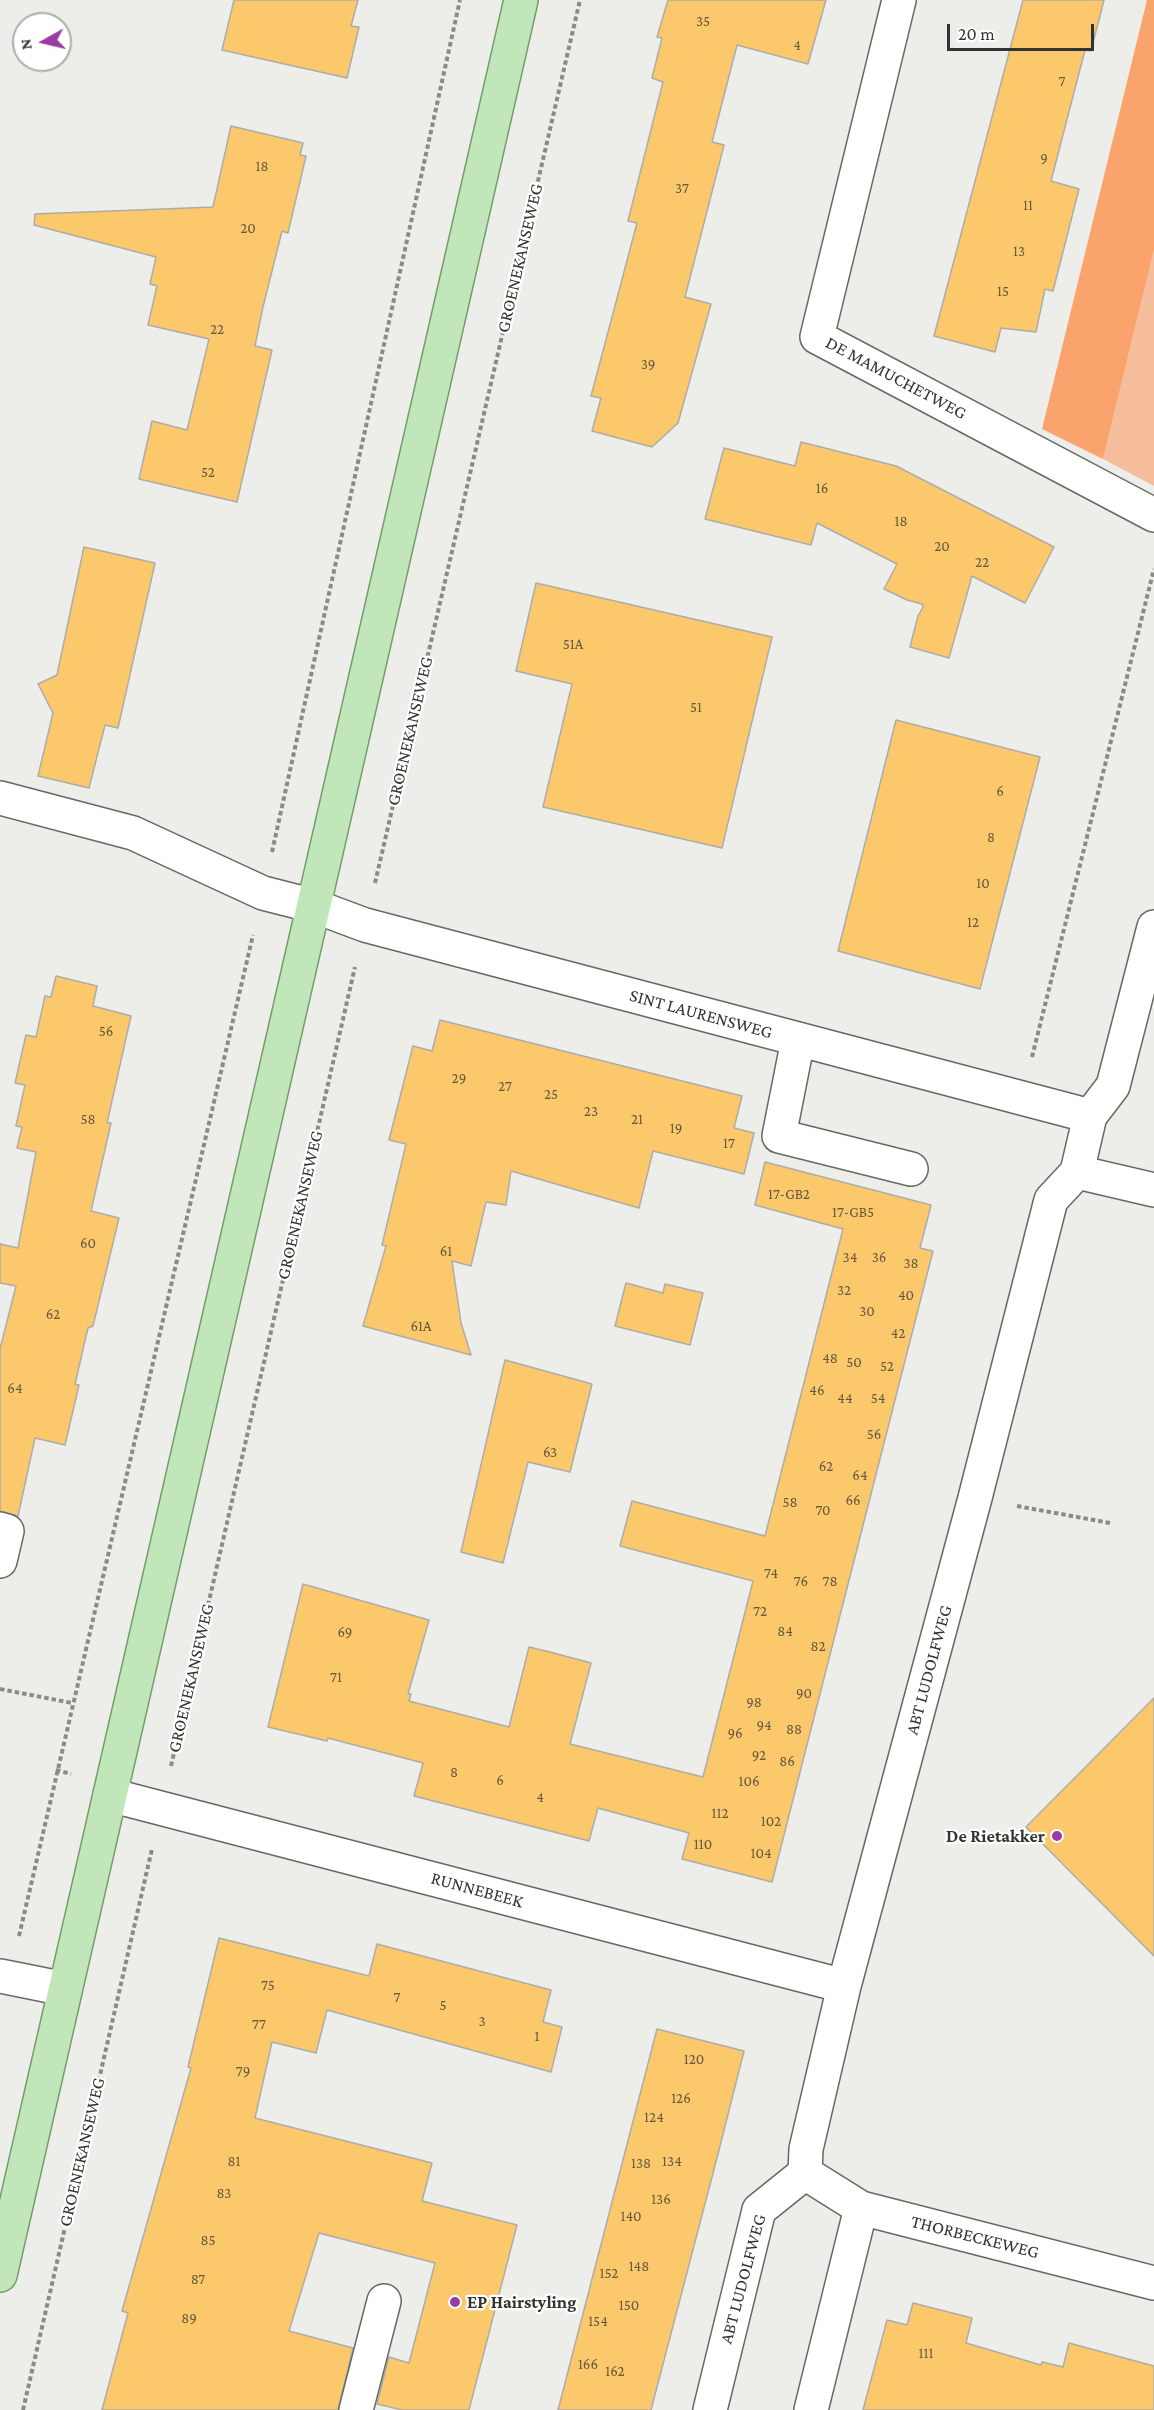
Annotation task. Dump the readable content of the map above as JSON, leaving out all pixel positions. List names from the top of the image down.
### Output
{
  "streets": {
    "street": [
      "DE MAMUCHETWEG",
      "SINT LAURENSWEG",
      "ABT LUDOLFWEG",
      "RUNNEBEEK",
      "THORBECKEWEG"
    ],
    "path": ["GROENEKANSEWEG"]
  },
  "crossings": [
    ["GROENEKANSEWEG", "SINT LAURENSWEG"],
    ["GROENEKANSEWEG", "RUNNEBEEK"],
    ["SINT LAURENSWEG", "ABT LUDOLFWEG"],
    ["ABT LUDOLFWEG", "RUNNEBEEK"],
    ["ABT LUDOLFWEG", "THORBECKEWEG"]
  ],
  "places": ["De Rietakker", "EP Hairstyling"],
  "house_numbers": [
    "35",
    "4",
    "7",
    "9",
    "18",
    "37",
    "11",
    "20",
    "13",
    "15",
    "22",
    "39",
    "52",
    "16",
    "18",
    "20",
    "22",
    "51A",
    "51",
    "6",
    "8",
    "10",
    "12",
    "56",
    "29",
    "27",
    "25",
    "23",
    "58",
    "21",
    "19",
    "17",
    "17-GB2",
    "17-GB5",
    "60",
    "61",
    "34",
    "36",
    "38",
    "32",
    "40",
    "30",
    "62",
    "61A",
    "42",
    "48",
    "50",
    "52",
    "64",
    "46",
    "44",
    "54",
    "56",
    "63",
    "62",
    "64",
    "66",
    "58",
    "70",
    "74",
    "76",
    "78",
    "72",
    "84",
    "69",
    "82",
    "71",
    "90",
    "98",
    "94",
    "88",
    "96",
    "92",
    "86",
    "8",
    "6",
    "106",
    "4",
    "112",
    "102",
    "110",
    "104",
    "75",
    "7",
    "5",
    "3",
    "77",
    "1",
    "120",
    "79",
    "126",
    "124",
    "81",
    "134",
    "138",
    "83",
    "136",
    "140",
    "85",
    "148",
    "152",
    "87",
    "150",
    "89",
    "154",
    "111",
    "166",
    "162"
  ],
  "scale_bar": "20 m",
  "north": "left"
}
